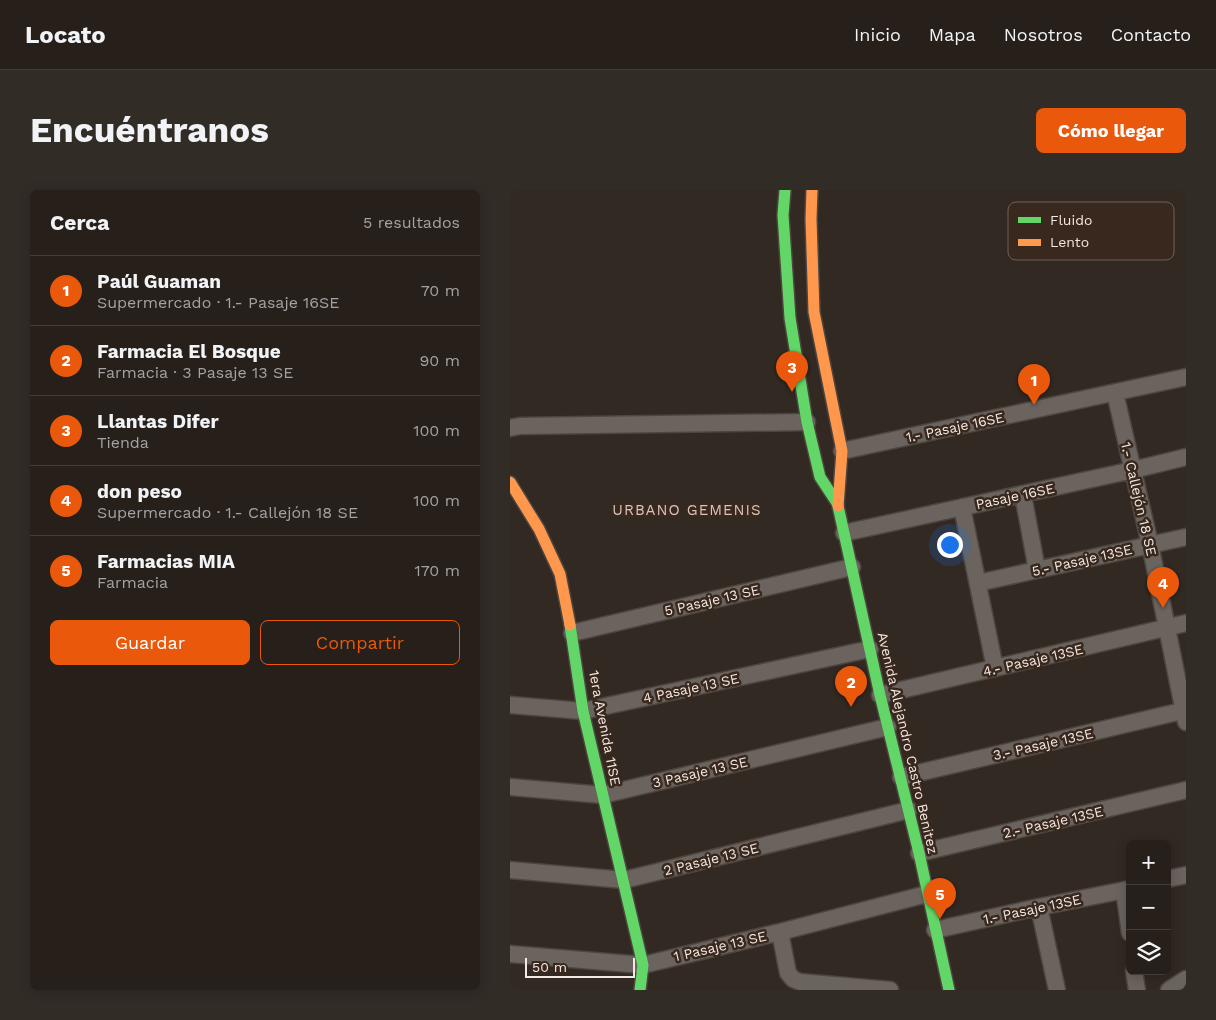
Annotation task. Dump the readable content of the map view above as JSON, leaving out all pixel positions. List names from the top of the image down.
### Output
{
  "streets": {
    "main road": ["1era Avenida 11SE", "Avenida Alejandro Castro Benitez"],
    "street": [
      "1.- Pasaje 16SE",
      "Pasaje 16SE",
      "1.- Callejón 18 SE",
      "5.- Pasaje 13SE",
      "5 Pasaje 13 SE",
      "4.- Pasaje 13SE",
      "4 Pasaje 13 SE",
      "3.- Pasaje 13SE",
      "3 Pasaje 13 SE",
      "2.- Pasaje 13SE",
      "2 Pasaje 13 SE",
      "1.- Pasaje 13SE",
      "1 Pasaje 13 SE"
    ]
  },
  "crossings": [
    ["1.- Pasaje 16SE", "1.- Callejón 18 SE"],
    ["1.- Pasaje 16SE", "Avenida Alejandro Castro Benitez"],
    ["Pasaje 16SE", "1.- Callejón 18 SE"],
    ["Pasaje 16SE", "Avenida Alejandro Castro Benitez"],
    ["1.- Callejón 18 SE", "5.- Pasaje 13SE"],
    ["1.- Callejón 18 SE", "4.- Pasaje 13SE"],
    ["1.- Callejón 18 SE", "3.- Pasaje 13SE"],
    ["5 Pasaje 13 SE", "1era Avenida 11SE"],
    ["5 Pasaje 13 SE", "Avenida Alejandro Castro Benitez"],
    ["4.- Pasaje 13SE", "Avenida Alejandro Castro Benitez"],
    ["4 Pasaje 13 SE", "1era Avenida 11SE"],
    ["4 Pasaje 13 SE", "Avenida Alejandro Castro Benitez"],
    ["1era Avenida 11SE", "3 Pasaje 13 SE"],
    ["1era Avenida 11SE", "2 Pasaje 13 SE"],
    ["1era Avenida 11SE", "1 Pasaje 13 SE"],
    ["Avenida Alejandro Castro Benitez", "3.- Pasaje 13SE"],
    ["Avenida Alejandro Castro Benitez", "3 Pasaje 13 SE"],
    ["Avenida Alejandro Castro Benitez", "2.- Pasaje 13SE"],
    ["Avenida Alejandro Castro Benitez", "2 Pasaje 13 SE"],
    ["Avenida Alejandro Castro Benitez", "1.- Pasaje 13SE"],
    ["Avenida Alejandro Castro Benitez", "1 Pasaje 13 SE"]
  ],
  "districts": ["URBANO GEMENIS"],
  "legend": ["Fluido", "Lento"],
  "scale_bar": "50 m",
  "page": {
    "header": "Locato",
    "nav": [
      "Inicio",
      "Mapa",
      "Nosotros",
      "Contacto"
    ],
    "buttons": [
      "Cómo llegar",
      ["Guardar", "Compartir"]
    ],
    "title": "Encuéntranos",
    "heading": ["Cerca", "5 resultados"],
    "list": [
      {
        "mark": "1",
        "name": "Paúl Guaman",
        "note": "Supermercado · 1.- Pasaje 16SE",
        "value": "70 m"
      },
      {
        "mark": "2",
        "name": "Farmacia El Bosque",
        "note": "Farmacia · 3 Pasaje 13 SE",
        "value": "90 m"
      },
      {
        "mark": "3",
        "name": "Llantas Difer",
        "note": "Tienda",
        "value": "100 m"
      },
      {
        "mark": "4",
        "name": "don peso",
        "note": "Supermercado · 1.- Callejón 18 SE",
        "value": "100 m"
      },
      {
        "mark": "5",
        "name": "Farmacias MIA",
        "note": "Farmacia",
        "value": "170 m"
      }
    ],
    "pins": [
      "3",
      "1",
      "4",
      "2",
      "5"
    ],
    "map_buttons": ["+", "−"],
    "scale": "50 m"
  }
}
